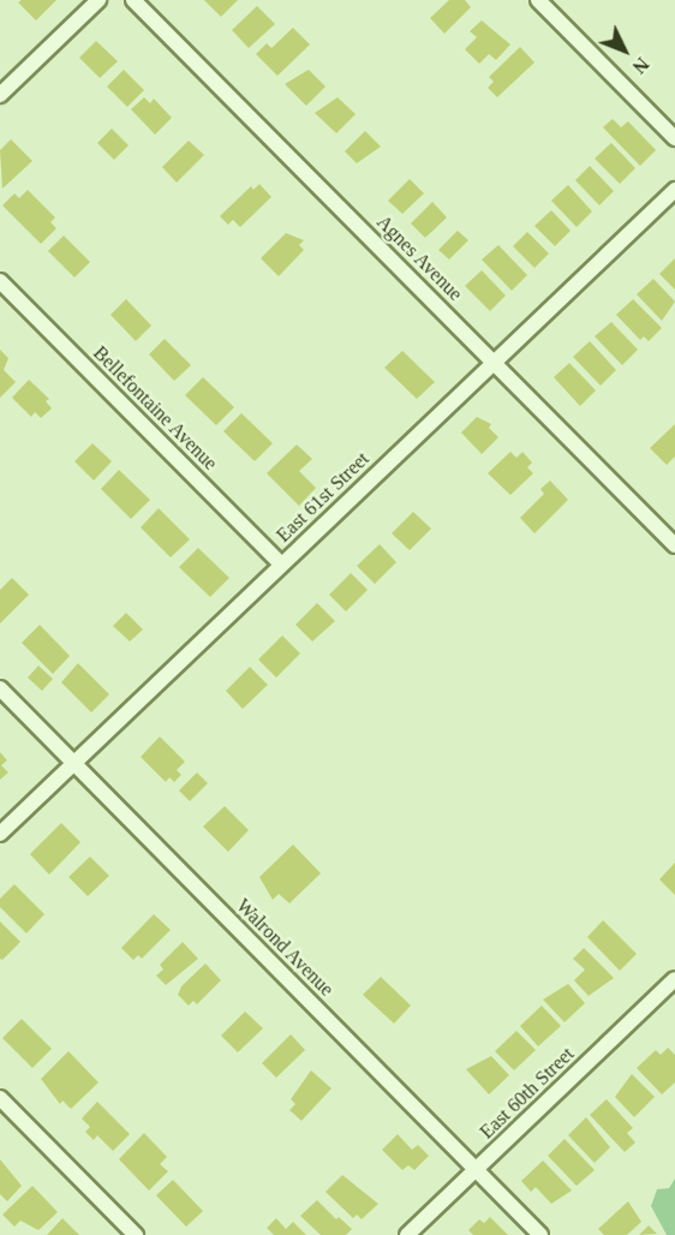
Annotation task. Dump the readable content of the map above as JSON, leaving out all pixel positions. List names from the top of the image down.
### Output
{
  "streets": {
    "street": [
      "Agnes Avenue",
      "Bellefontaine Avenue",
      "East 61st Street",
      "Walrond Avenue",
      "East 60th Street"
    ]
  },
  "crossings": [
    ["Agnes Avenue", "East 61st Street"],
    ["Bellefontaine Avenue", "East 61st Street"],
    ["East 61st Street", "Walrond Avenue"],
    ["Walrond Avenue", "East 60th Street"]
  ],
  "north": "bottom right"
}
